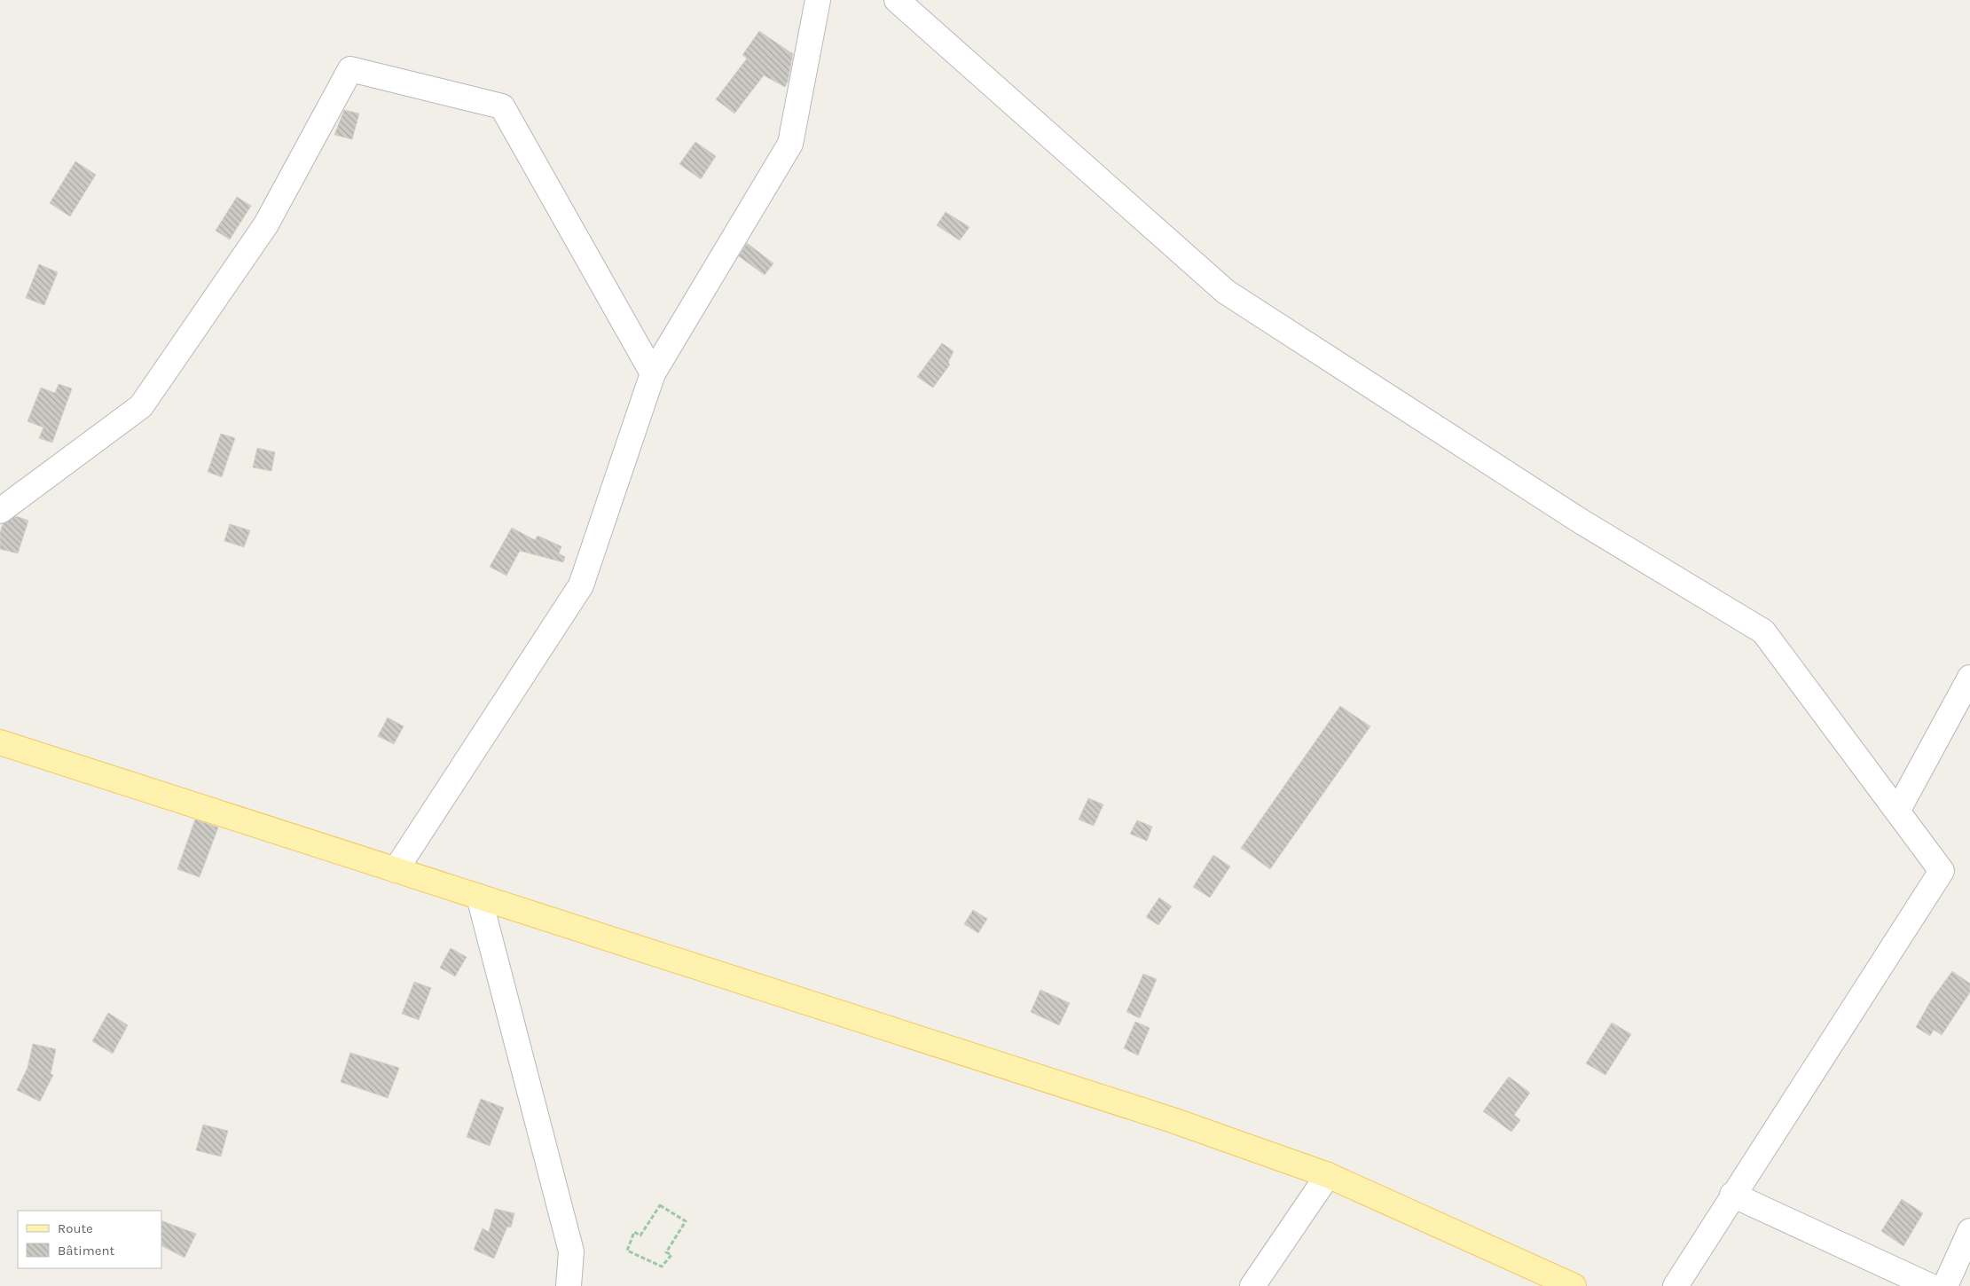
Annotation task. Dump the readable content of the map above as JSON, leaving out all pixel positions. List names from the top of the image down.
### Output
{
  "legend": ["Route", "Bâtiment"]
}
